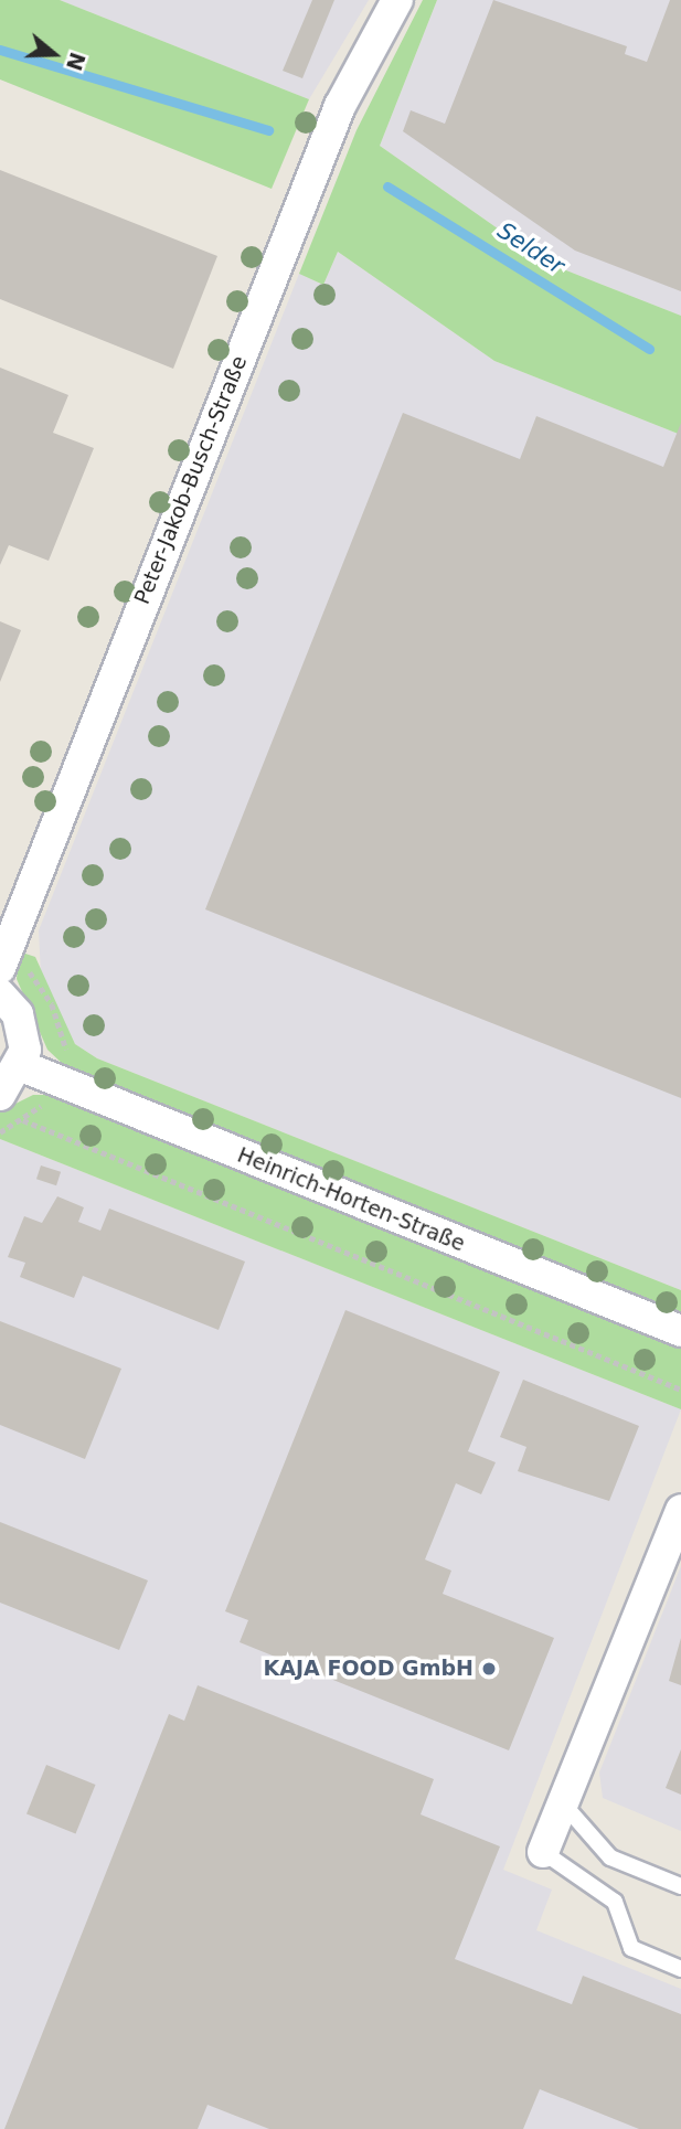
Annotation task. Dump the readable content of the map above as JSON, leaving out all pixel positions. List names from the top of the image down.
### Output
{
  "streets": {
    "street": ["Peter-Jakob-Busch-Straße", "Heinrich-Horten-Straße"]
  },
  "water": ["Selder"],
  "places": ["KAJA FOOD GmbH"],
  "north": "right"
}
